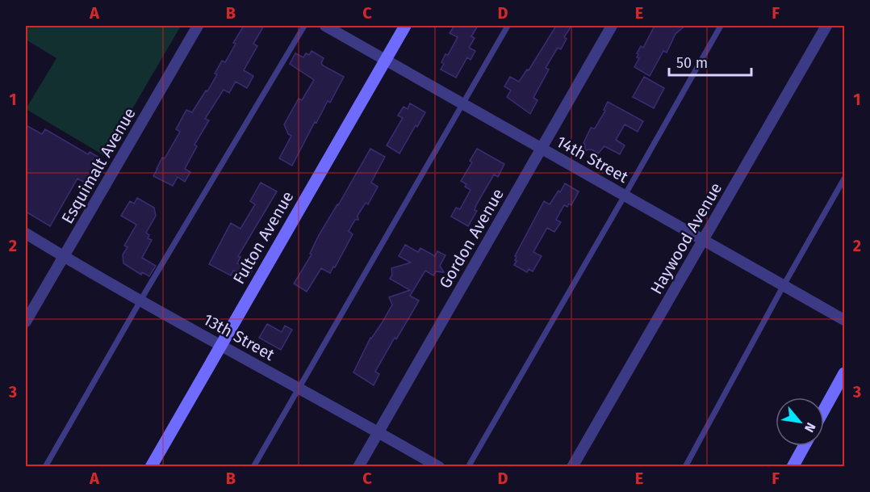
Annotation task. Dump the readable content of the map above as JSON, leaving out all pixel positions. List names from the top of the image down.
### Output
{
  "streets": {
    "street": [
      "14th Street",
      "Esquimalt Avenue",
      "Fulton Avenue",
      "Gordon Avenue",
      "Haywood Avenue",
      "13th Street"
    ]
  },
  "crossings": [
    ["14th Street", "Fulton Avenue"],
    ["14th Street", "Gordon Avenue"],
    ["14th Street", "Haywood Avenue"],
    ["Esquimalt Avenue", "13th Street"],
    ["Fulton Avenue", "13th Street"],
    ["Gordon Avenue", "13th Street"]
  ],
  "scale_bar": "50 m",
  "north": "bottom right",
  "grid": {
    "columns": [
      "A",
      "B",
      "C",
      "D",
      "E",
      "F"
    ],
    "rows": ["1", "2", "3"]
  }
}
